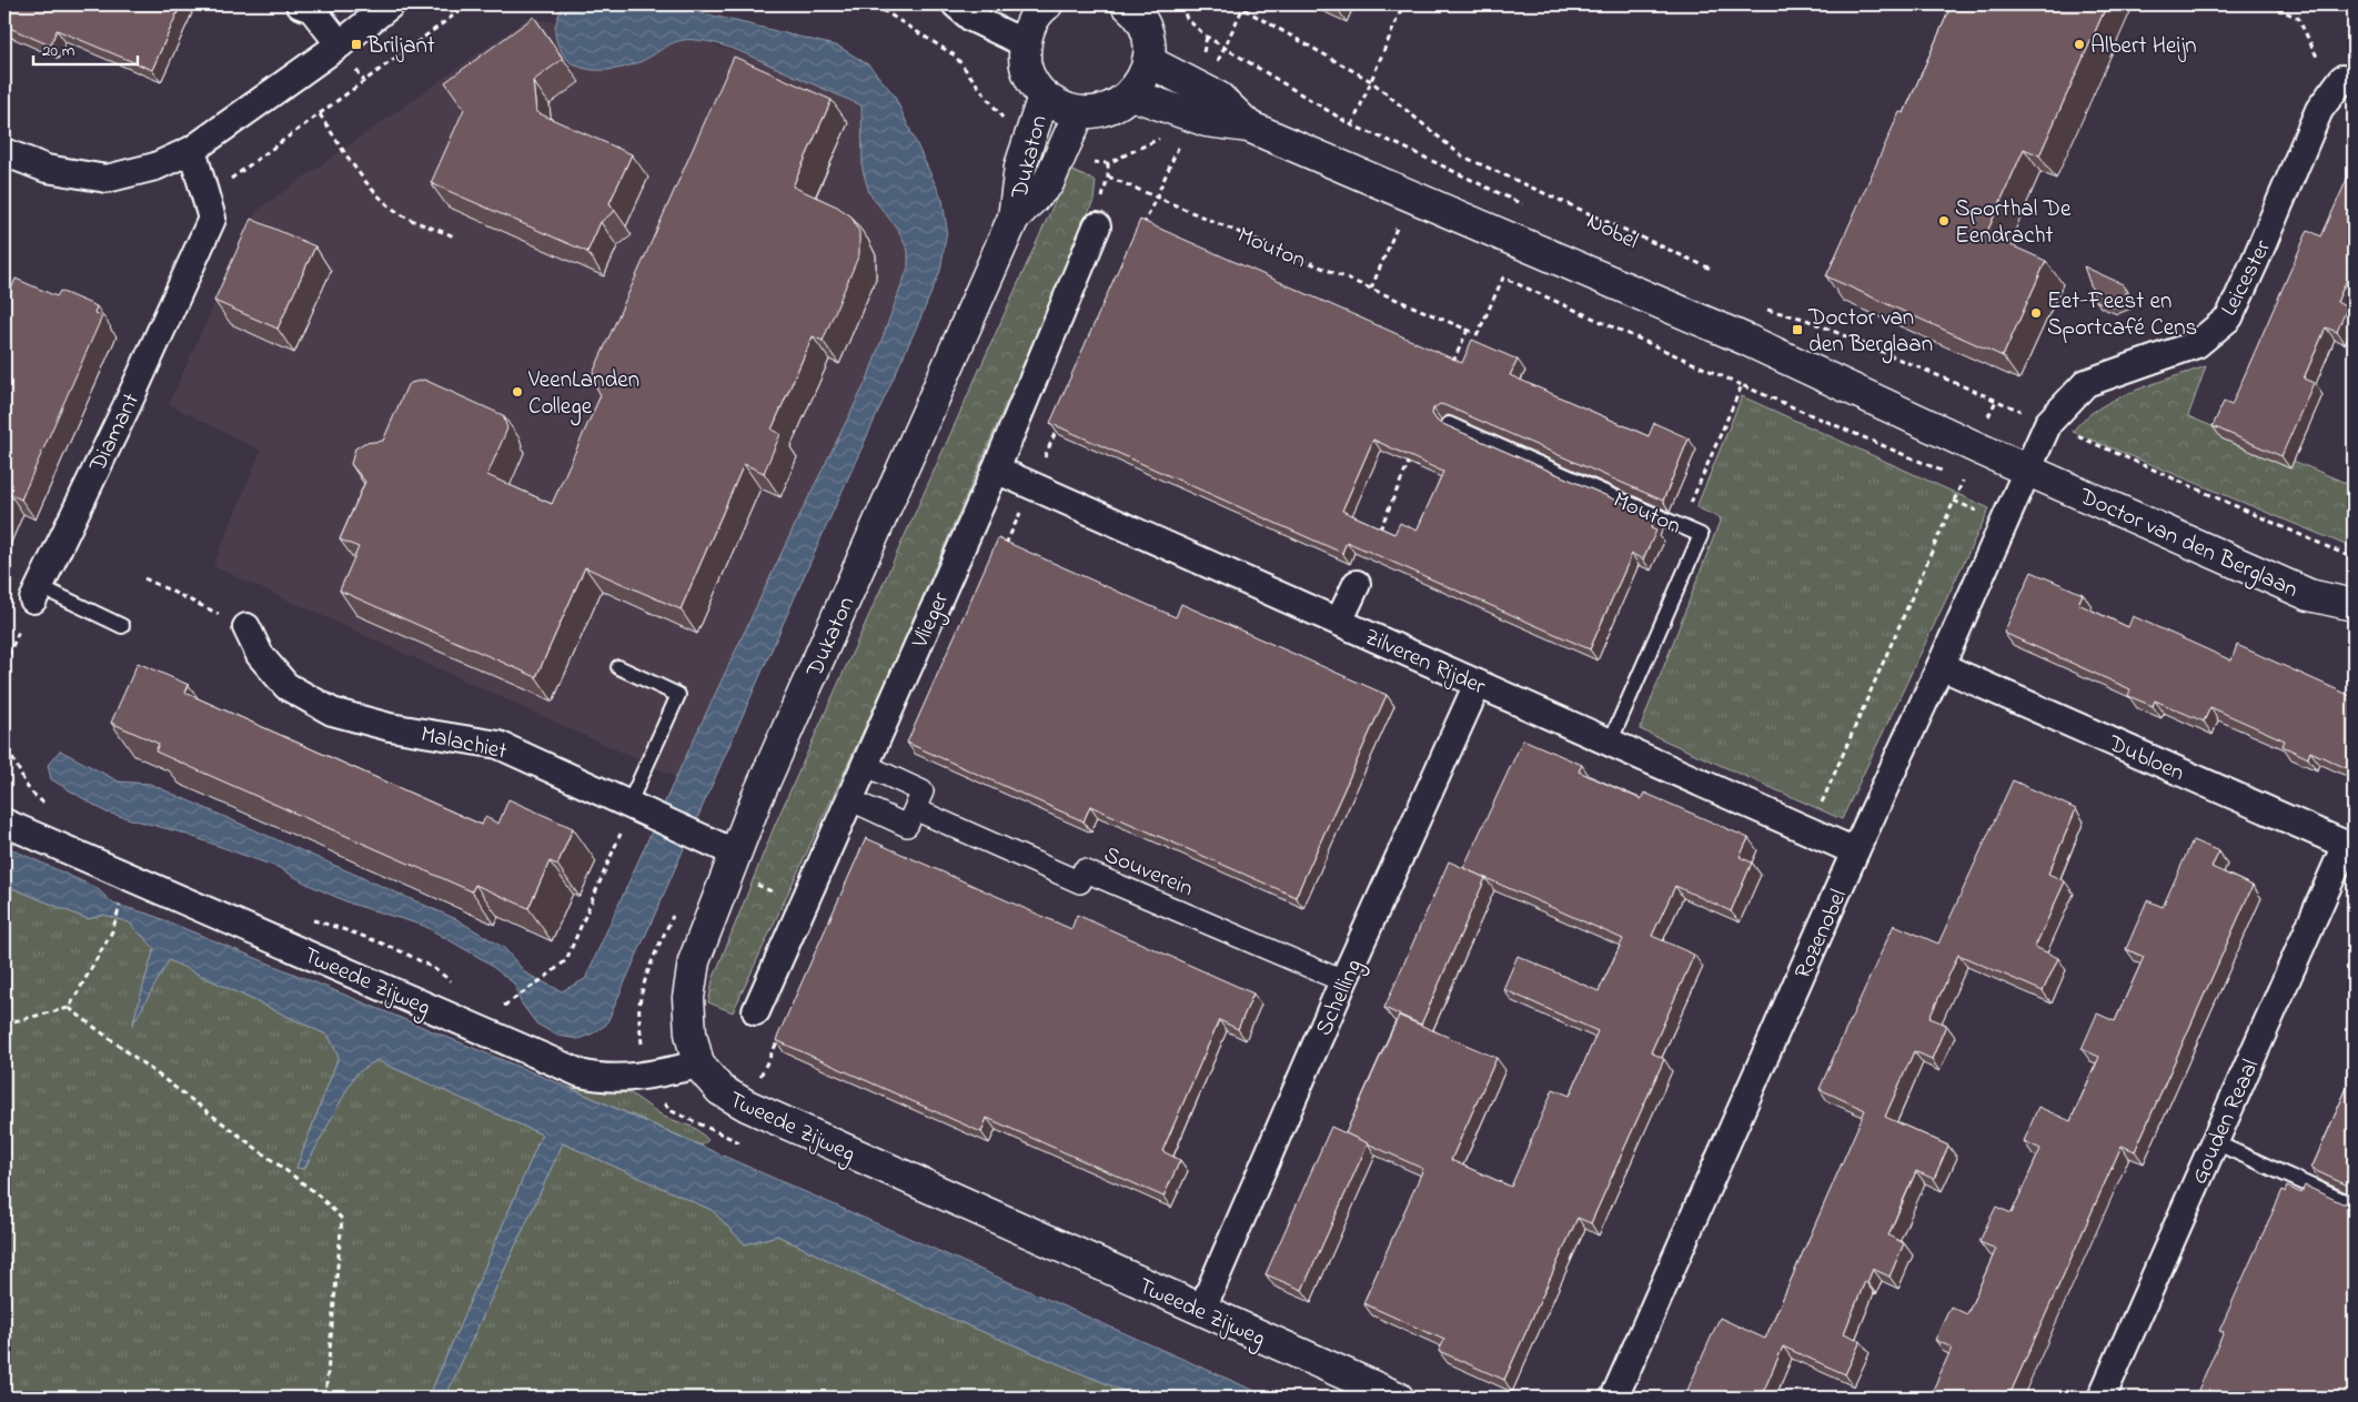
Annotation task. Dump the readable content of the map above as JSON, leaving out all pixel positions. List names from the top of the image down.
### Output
{
  "streets": {
    "street": [
      "Dukaton",
      "Leicester",
      "Diamant",
      "Doctor van den Berglaan",
      "Vlieger",
      "Zilveren Rijder",
      "Malachiet",
      "Dubloen",
      "Souverein",
      "Rozenobel",
      "Tweede Zijweg",
      "Schelling",
      "Gouden Reaal"
    ],
    "lane": ["Mouton"]
  },
  "crossings": [
    ["Dukaton", "Malachiet"],
    ["Dukaton", "Tweede Zijweg"],
    ["Mouton", "Zilveren Rijder"],
    ["Doctor van den Berglaan", "Rozenobel"],
    ["Vlieger", "Zilveren Rijder"],
    ["Zilveren Rijder", "Rozenobel"],
    ["Zilveren Rijder", "Schelling"],
    ["Dubloen", "Rozenobel"],
    ["Dubloen", "Gouden Reaal"],
    ["Souverein", "Schelling"],
    ["Tweede Zijweg", "Schelling"]
  ],
  "places": {
    "transit": ["Briljant", "Doctor van den Berglaan"],
    "other": [
      "Albert Heijn",
      "Sporthal De Eendracht",
      "Eet-Feest en Sportcafé Cens",
      "VeenLanden College"
    ]
  },
  "scale_bar": "20 m"
}
